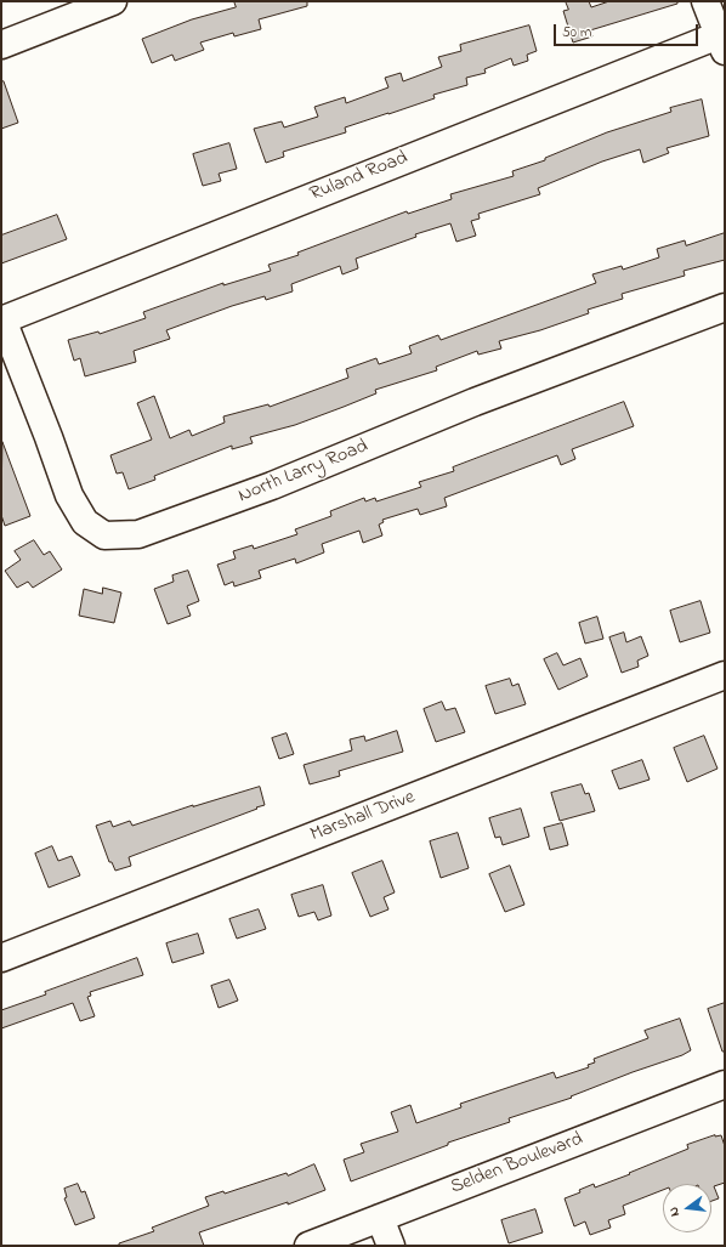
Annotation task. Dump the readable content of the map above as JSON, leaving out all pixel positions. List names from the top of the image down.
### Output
{
  "streets": {
    "street": [
      "Ruland Road",
      "North Larry Road",
      "Marshall Drive",
      "Selden Boulevard"
    ]
  },
  "crossings": [
    ["Ruland Road", "North Larry Road"]
  ],
  "scale_bar": "50 m",
  "north": "left"
}
